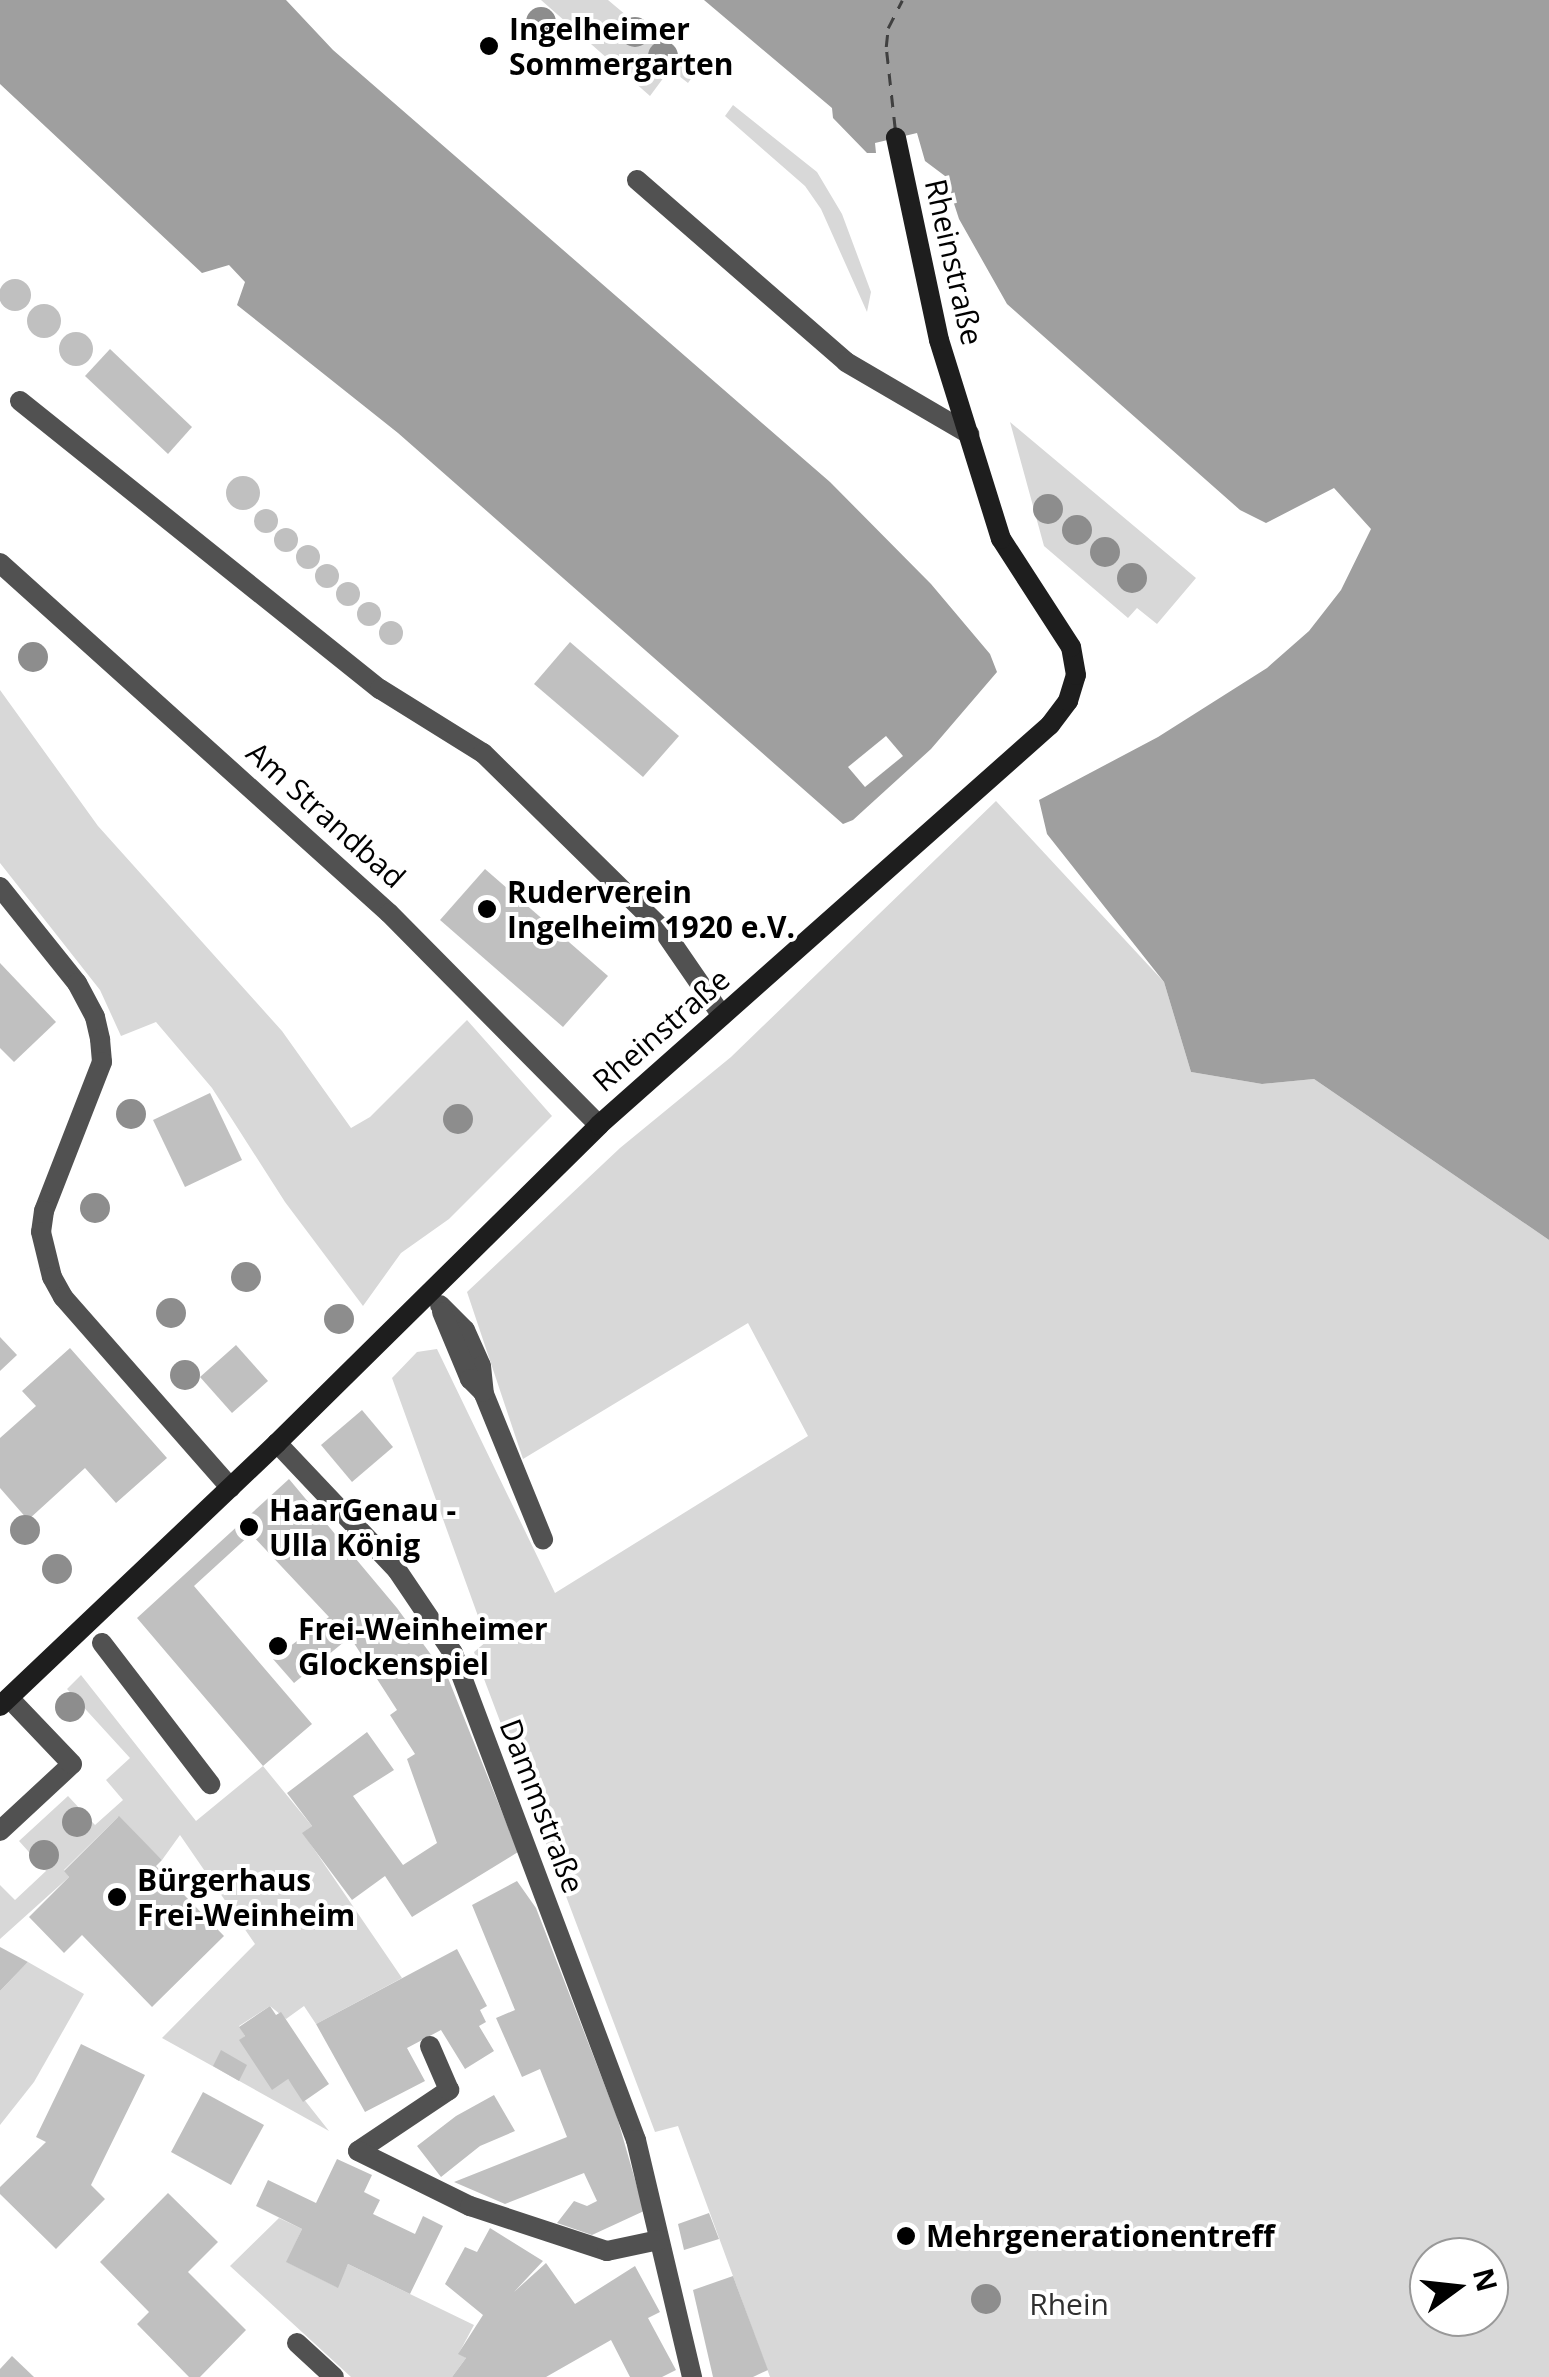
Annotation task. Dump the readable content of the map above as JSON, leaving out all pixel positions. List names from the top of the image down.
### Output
{
  "streets": {
    "street": ["Rheinstraße", "Am Strandbad", "Dammstraße"]
  },
  "crossings": [
    ["Rheinstraße", "Am Strandbad"],
    ["Rheinstraße", "Dammstraße"]
  ],
  "parks": ["Rhein"],
  "places": [
    "Ingelheimer Sommergarten",
    "Ruderverein Ingelheim 1920 e.V.",
    "HaarGenau - Ulla König",
    "Frei-Weinheimer Glockenspiel",
    "Bürgerhaus Frei-Weinheim",
    "Mehrgenerationentreff"
  ],
  "north": "right"
}
